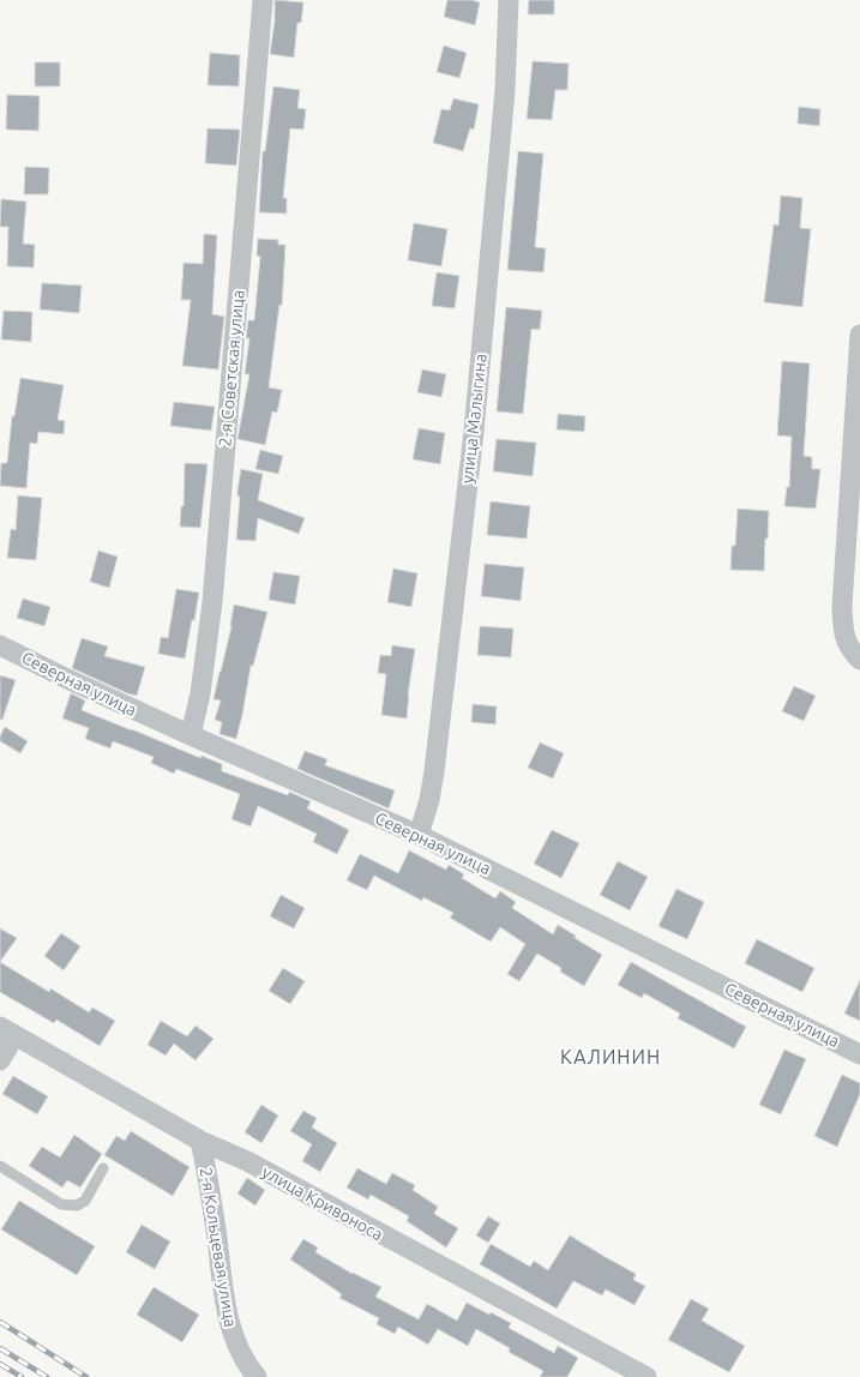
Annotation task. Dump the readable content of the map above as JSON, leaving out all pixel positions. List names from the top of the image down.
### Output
{
  "streets": {
    "street": [
      "2-я Советская улица",
      "улица Малыгина",
      "Северная улица",
      "улица Кривоноса",
      "2-я Кольцевая улица"
    ]
  },
  "crossings": [
    ["2-я Советская улица", "Северная улица"],
    ["улица Малыгина", "Северная улица"],
    ["улица Кривоноса", "2-я Кольцевая улица"]
  ],
  "districts": ["КАЛИНИН"]
}
